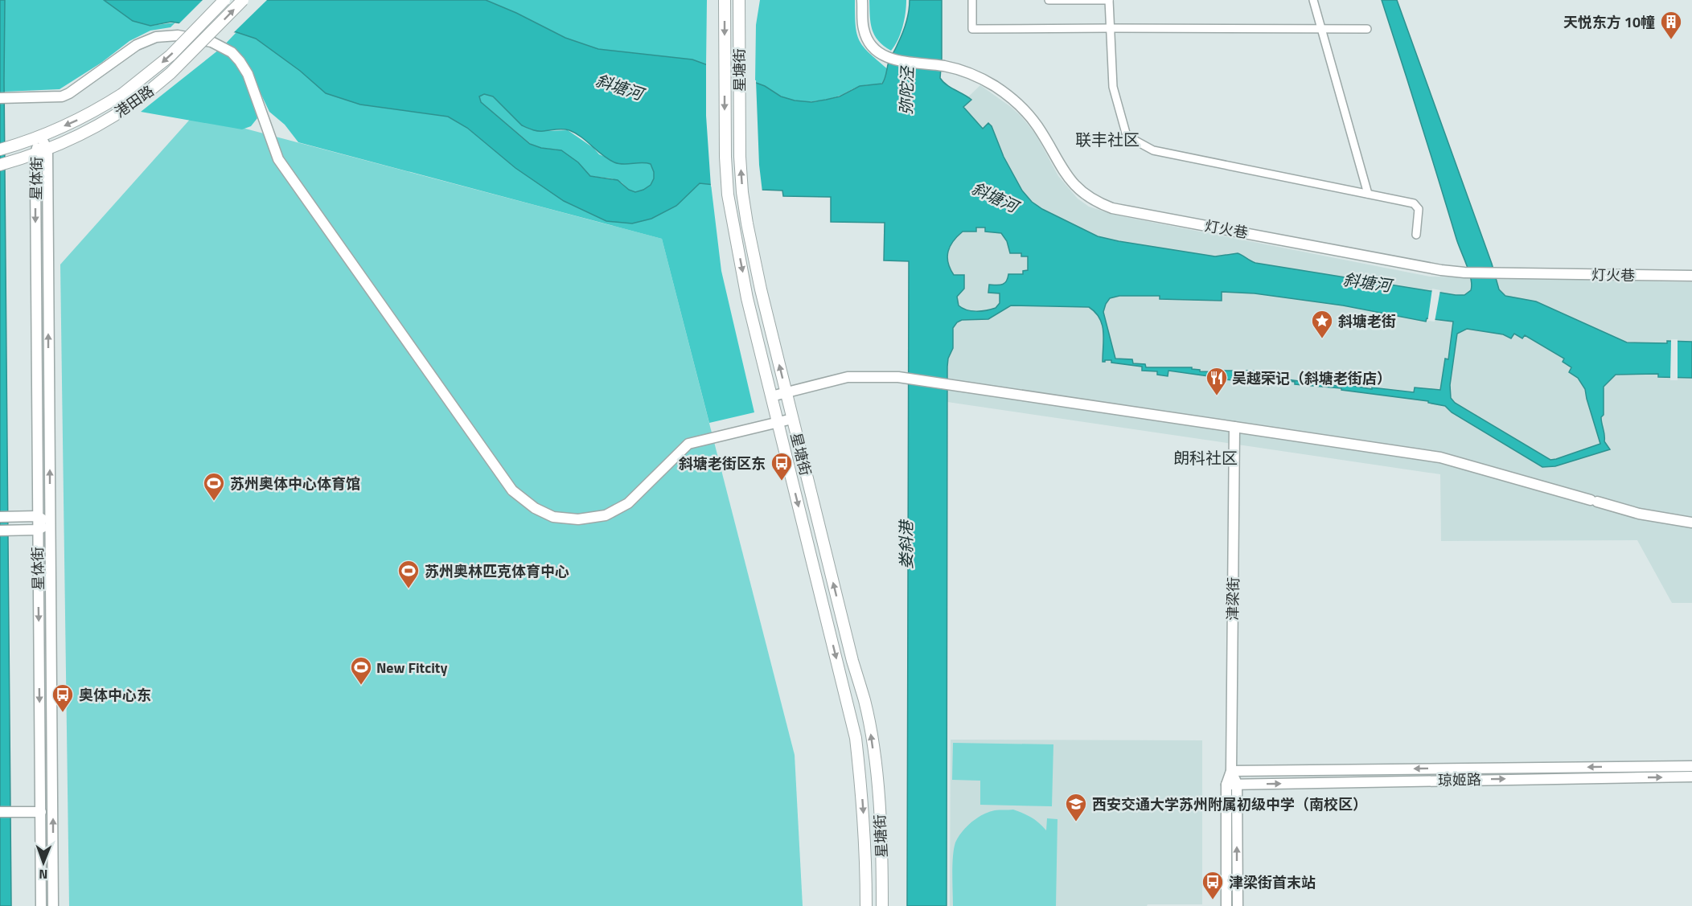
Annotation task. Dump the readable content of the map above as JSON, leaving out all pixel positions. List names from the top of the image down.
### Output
{
  "streets": {
    "main road": ["星塘街", "港田路"],
    "street": [
      "星体街",
      "灯火巷",
      "津梁街",
      "琼姬路"
    ]
  },
  "crossings": [
    ["港田路", "星体街"],
    ["津梁街", "琼姬路"]
  ],
  "districts": ["联丰社区", "朗科社区"],
  "water": ["斜塘河", "弥陀泾", "娄斜港"],
  "places": {
    "building": ["天悦东方 10幢"],
    "place": ["斜塘老街"],
    "restaurant": ["吴越荣记（斜塘老街店）"],
    "bus stop": ["斜塘老街区东", "奥体中心东", "津梁街首末站"],
    "sports": ["苏州奥体中心体育馆", "苏州奥林匹克体育中心", "New Fitcity"],
    "school or university": ["西安交通大学苏州附属初级中学（南校区）"]
  },
  "north": "bottom"
}
